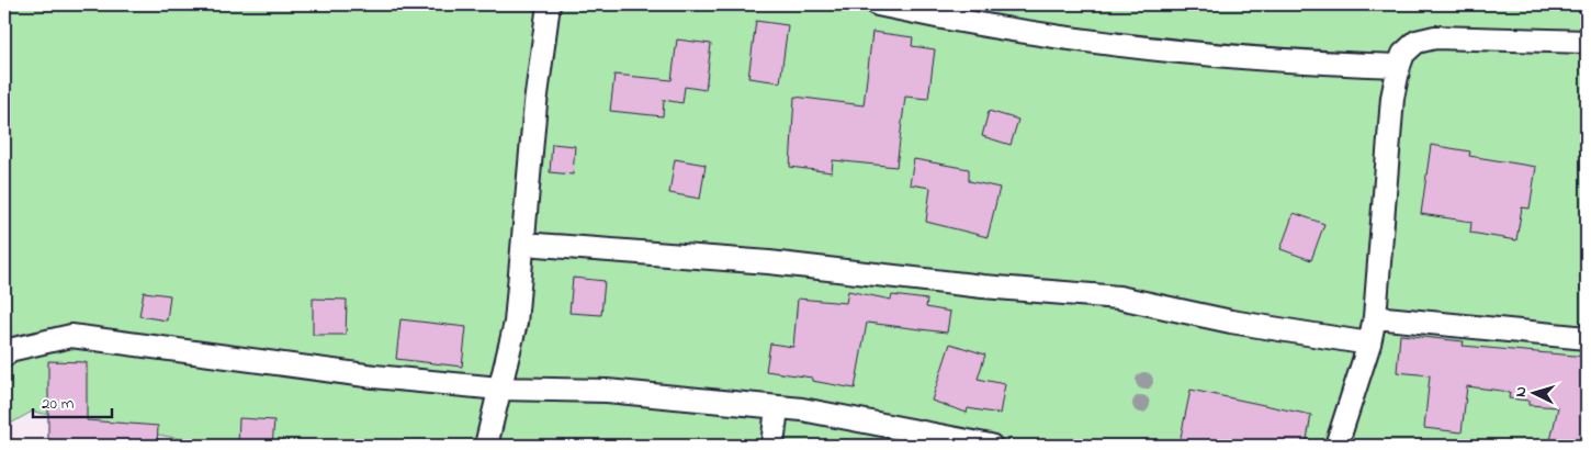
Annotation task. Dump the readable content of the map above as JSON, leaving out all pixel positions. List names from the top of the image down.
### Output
{
  "scale_bar": "20 m",
  "north": "left"
}
